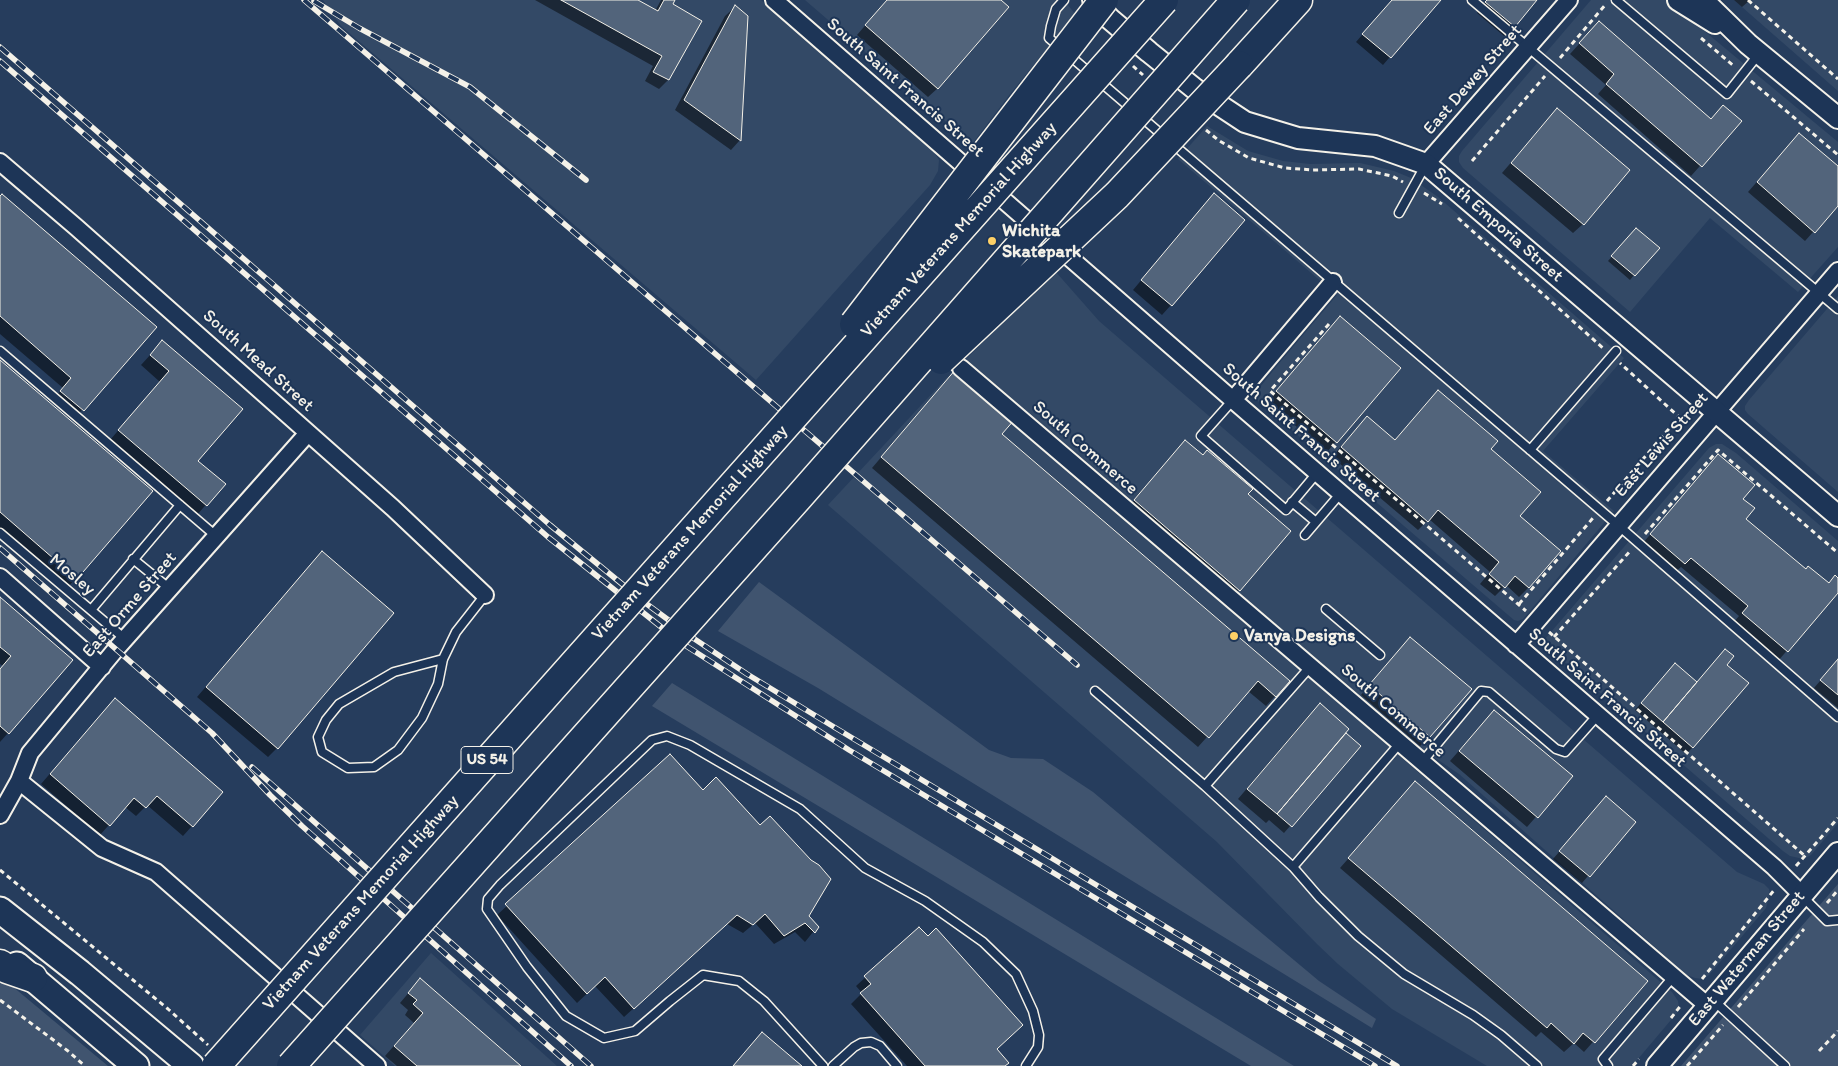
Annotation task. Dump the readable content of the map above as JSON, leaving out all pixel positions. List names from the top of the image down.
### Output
{
  "streets": {
    "highway": ["Vietnam Veterans Memorial Highway", "US 54"],
    "street": [
      "East Dewey Street",
      "South Saint Francis Street",
      "South Emporia Street",
      "South Mead Street",
      "East Lewis Street",
      "South Commerce",
      "East Orme Street",
      "East Waterman Street"
    ],
    "lane": ["Mosley"]
  },
  "crossings": [
    ["East Dewey Street", "South Emporia Street"],
    ["South Saint Francis Street", "East Lewis Street"],
    ["South Saint Francis Street", "East Waterman Street"],
    ["South Emporia Street", "East Lewis Street"],
    ["South Mead Street", "East Orme Street"],
    ["South Commerce", "East Waterman Street"],
    ["Mosley", "East Orme Street"]
  ],
  "places": ["Wichita Skatepark", "Vanya Designs"]
}
